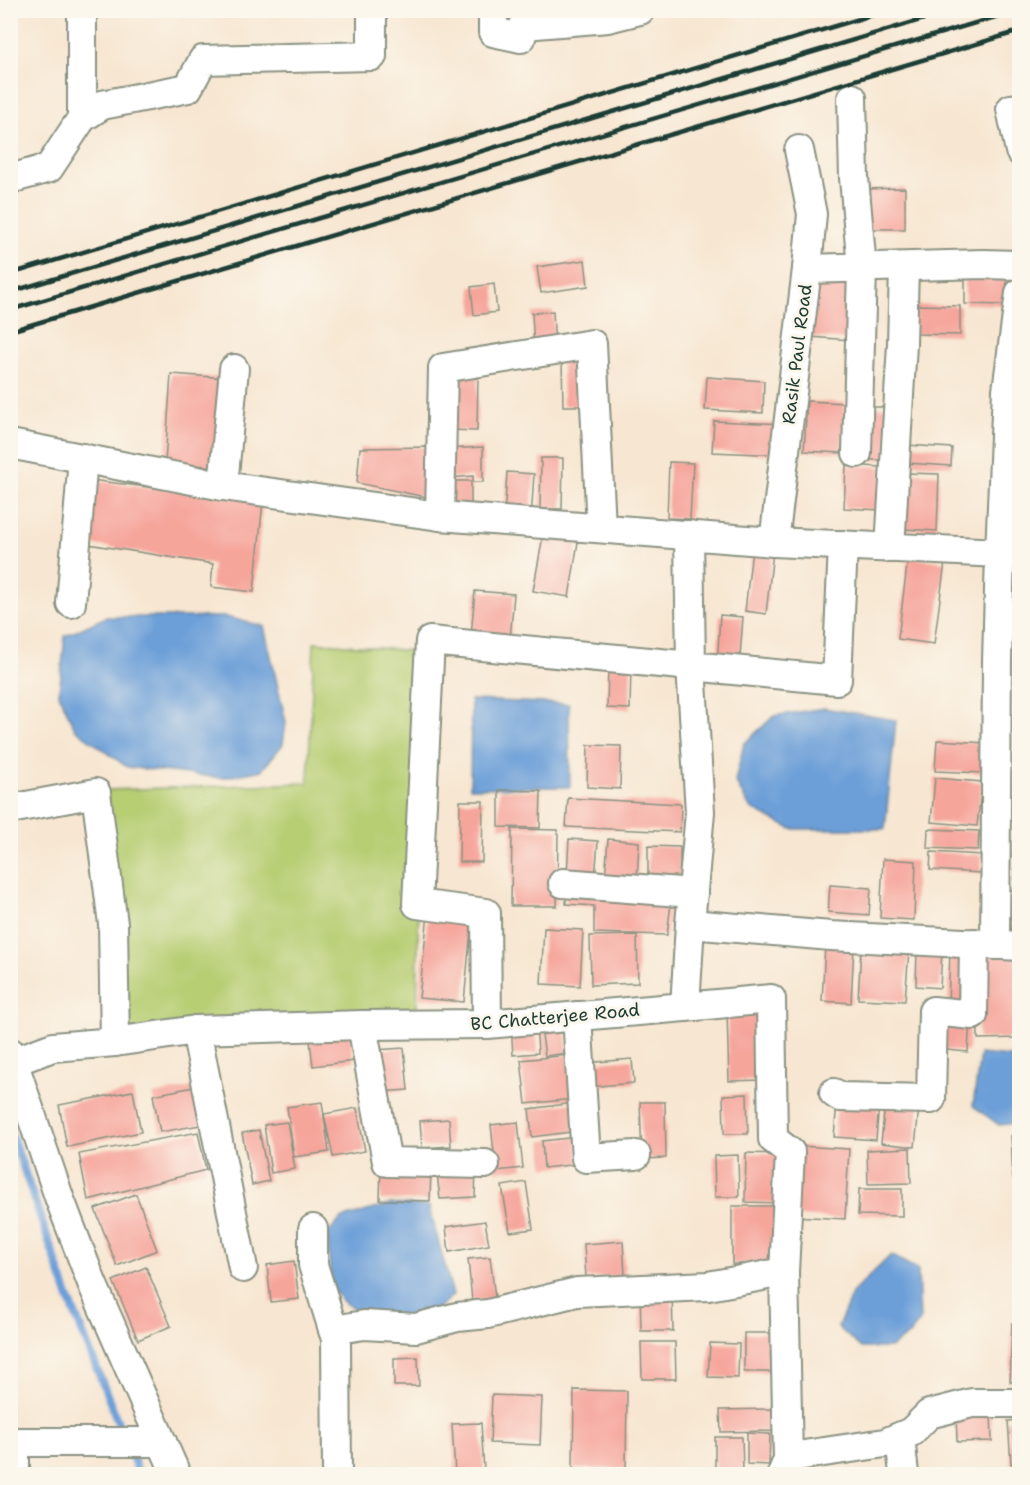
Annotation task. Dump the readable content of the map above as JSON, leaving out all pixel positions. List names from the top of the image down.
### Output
{
  "streets": {
    "street": ["Rasik Paul Road", "BC Chatterjee Road"]
  }
}
